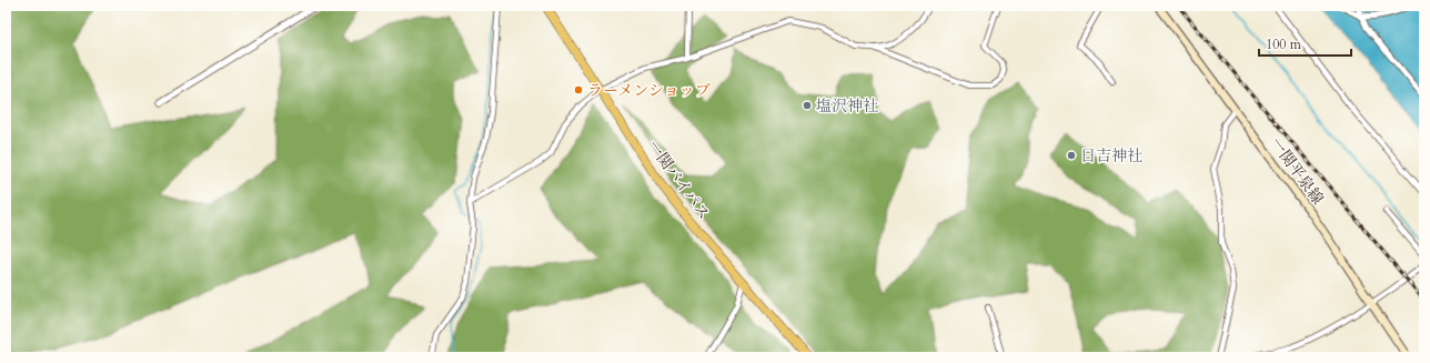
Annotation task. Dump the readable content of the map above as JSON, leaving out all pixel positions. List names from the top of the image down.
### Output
{
  "streets": {
    "highway": ["一関バイパス"],
    "main road": ["一関平泉線"]
  },
  "places": ["ラーメンショップ", "塩沢神社", "日吉神社"],
  "scale_bar": "100 m"
}
